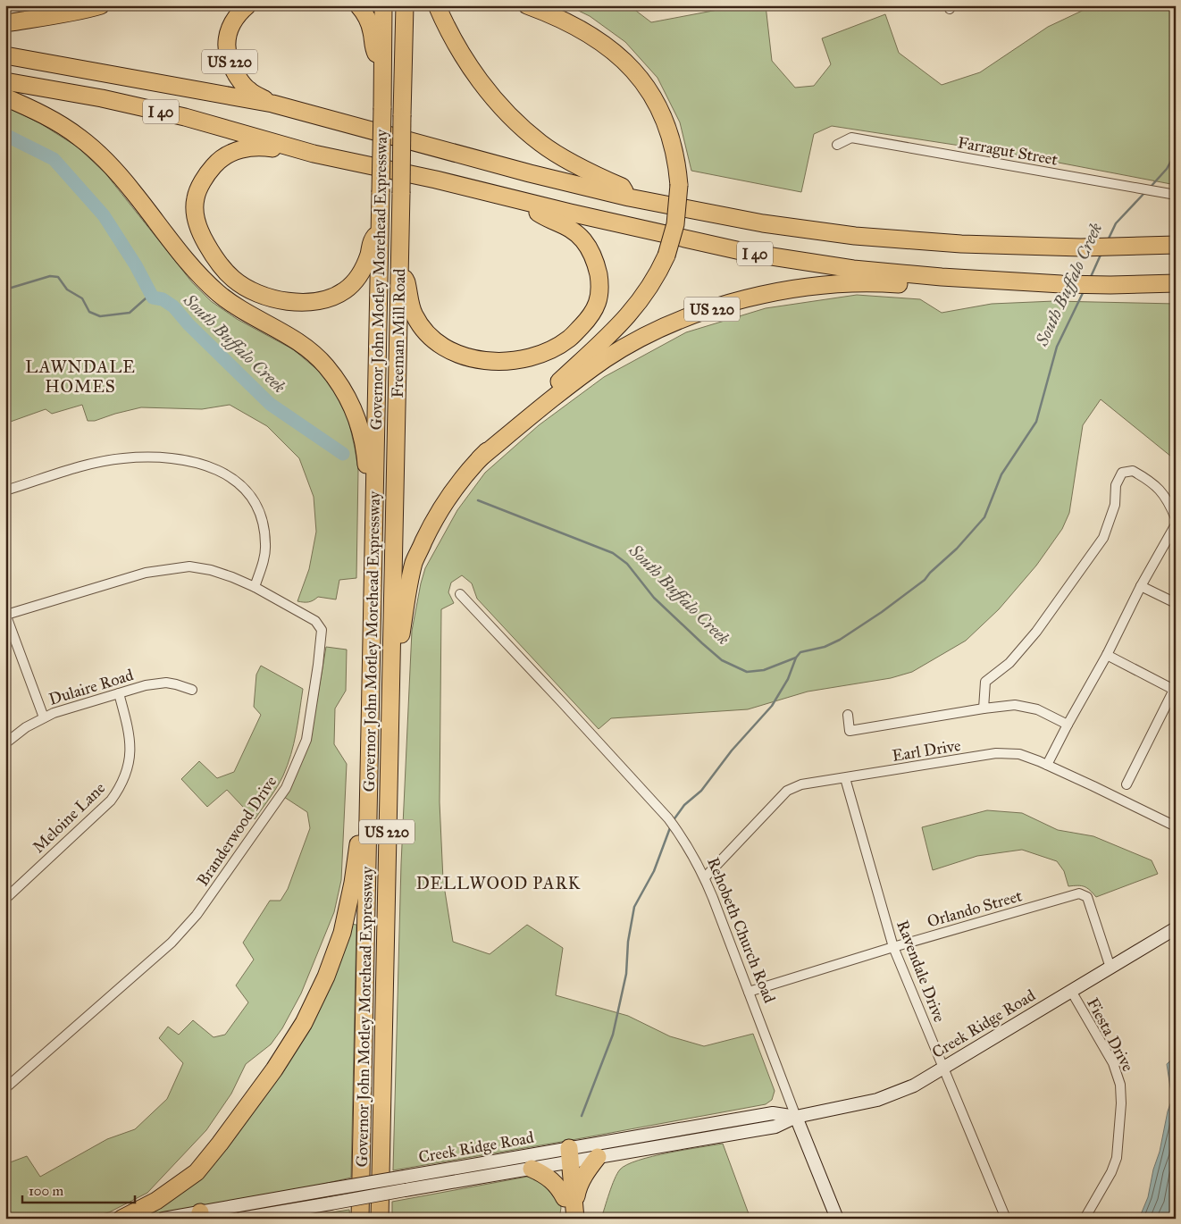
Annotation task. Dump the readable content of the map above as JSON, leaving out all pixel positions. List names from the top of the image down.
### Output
{
  "streets": {
    "highway": [
      "US 220",
      "I 40",
      "Governor John Motley Morehead Expressway",
      "Freeman Mill Road"
    ],
    "main road": ["Rehobeth Church Road", "Creek Ridge Road"],
    "street": [
      "Farragut Street",
      "Dulaire Road",
      "Earl Drive",
      "Meloine Lane",
      "Branderwood Drive",
      "Orlando Street",
      "Ravendale Drive",
      "Fiesta Drive"
    ]
  },
  "crossings": [
    ["US 220", "I 40"],
    ["US 220", "Governor John Motley Morehead Expressway"],
    ["US 220", "Freeman Mill Road"],
    ["Governor John Motley Morehead Expressway", "Freeman Mill Road"],
    ["Dulaire Road", "Meloine Lane"],
    ["Earl Drive", "Rehobeth Church Road"],
    ["Earl Drive", "Ravendale Drive"],
    ["Orlando Street", "Rehobeth Church Road"],
    ["Orlando Street", "Ravendale Drive"],
    ["Orlando Street", "Creek Ridge Road"],
    ["Rehobeth Church Road", "Creek Ridge Road"],
    ["Ravendale Drive", "Creek Ridge Road"],
    ["Creek Ridge Road", "Fiesta Drive"]
  ],
  "districts": ["LAWNDALE HOMES", "DELLWOOD PARK"],
  "water": ["South Buffalo Creek"],
  "scale_bar": "100 m"
}
